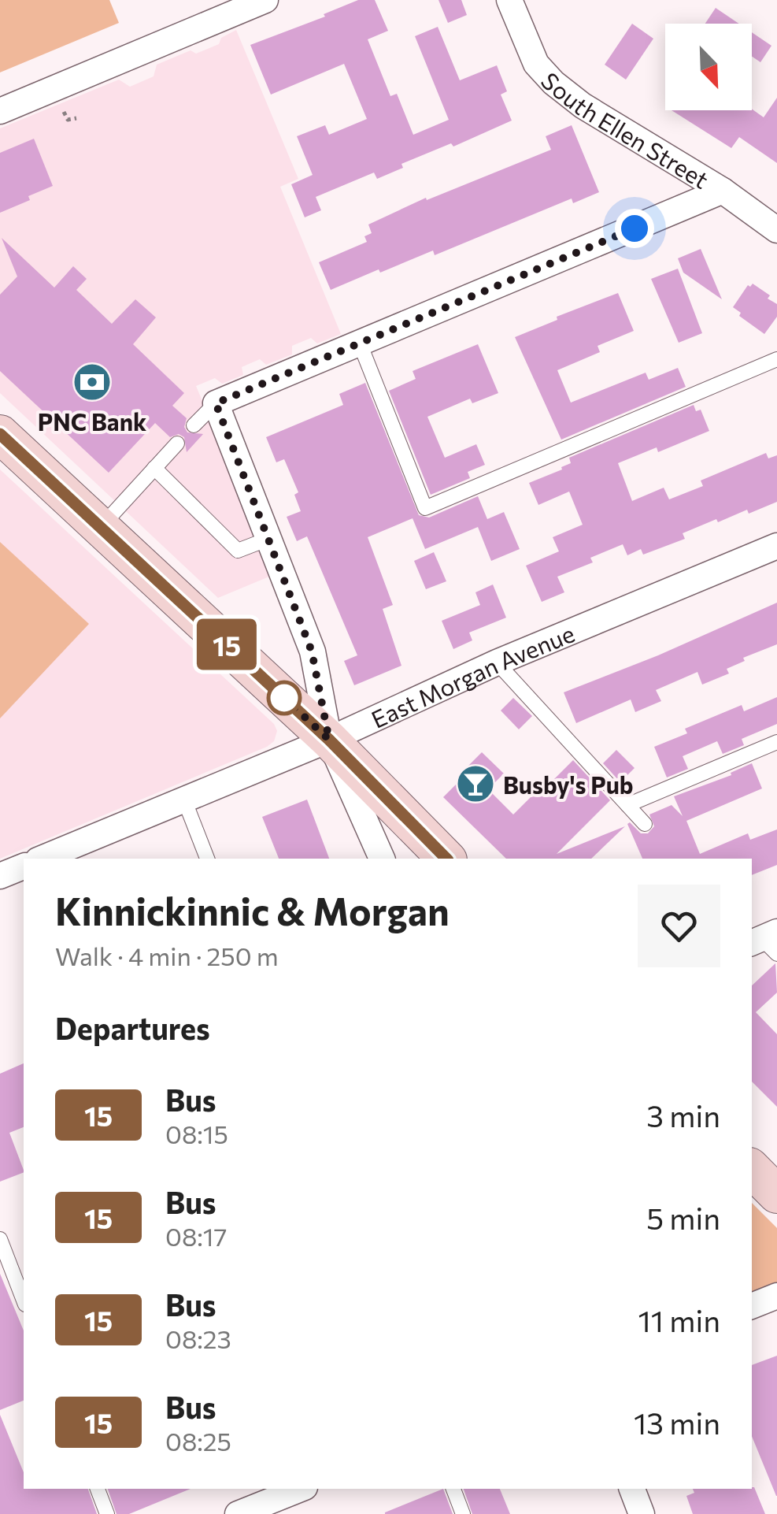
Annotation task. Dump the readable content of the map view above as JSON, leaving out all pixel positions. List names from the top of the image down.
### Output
{
  "streets": {
    "street": ["South Ellen Street", "East Morgan Avenue"]
  },
  "places": {
    "bank": ["PNC Bank"],
    "bar": ["Busby's Pub"]
  },
  "lines": ["bus line 15"],
  "north": "bottom right",
  "page": {
    "on_map": "15",
    "heading": [
      ["Kinnickinnic & Morgan", "Walk · 4 min · 250 m"],
      "Departures"
    ],
    "list": [
      {
        "mark": "15",
        "name": "Bus",
        "note": "08:15",
        "value": "3 min"
      },
      {
        "mark": "15",
        "name": "Bus",
        "note": "08:17",
        "value": "5 min"
      },
      {
        "mark": "15",
        "name": "Bus",
        "note": "08:23",
        "value": "11 min"
      },
      {
        "mark": "15",
        "name": "Bus",
        "note": "08:25",
        "value": "13 min"
      }
    ]
  }
}
